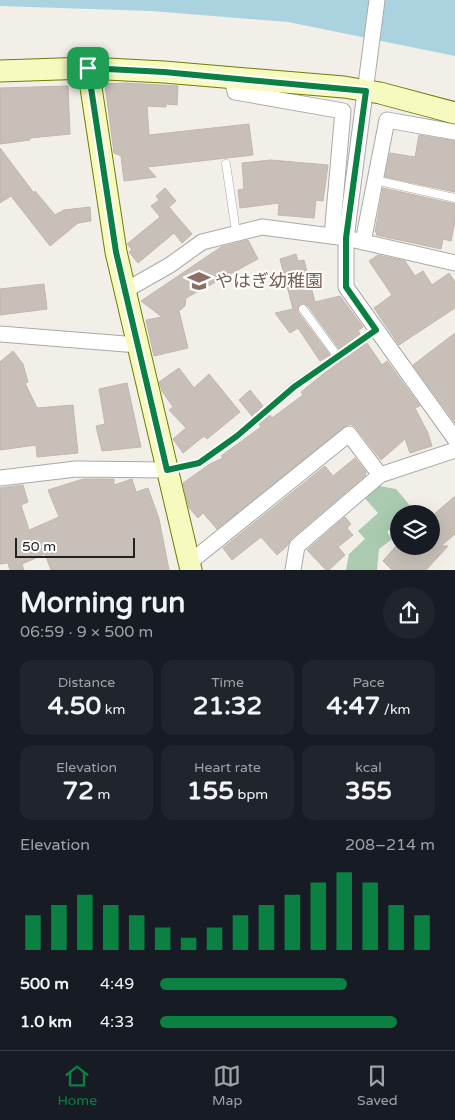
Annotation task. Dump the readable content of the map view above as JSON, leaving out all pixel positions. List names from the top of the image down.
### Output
{
  "places": {
    "school or university": ["やはぎ幼稚園"]
  },
  "scale_bar": "50 m",
  "page": {
    "scale": "50 m",
    "heading": ["Morning run", "06:59 · 9 × 500 m"],
    "stats": [
      ["Distance", "4.50 km"],
      ["Time", "21:32"],
      ["Pace", "4:47 /km"],
      ["Elevation", "72 m"],
      ["Heart rate", "155 bpm"],
      ["kcal", "355"]
    ],
    "chart": ["Elevation", "208–214 m"],
    "list": [
      {
        "name": "500 m",
        "note": "4:49"
      },
      {
        "name": "1.0 km",
        "note": "4:33"
      }
    ],
    "tabs": ["Home", "Map", "Saved"]
  }
}
